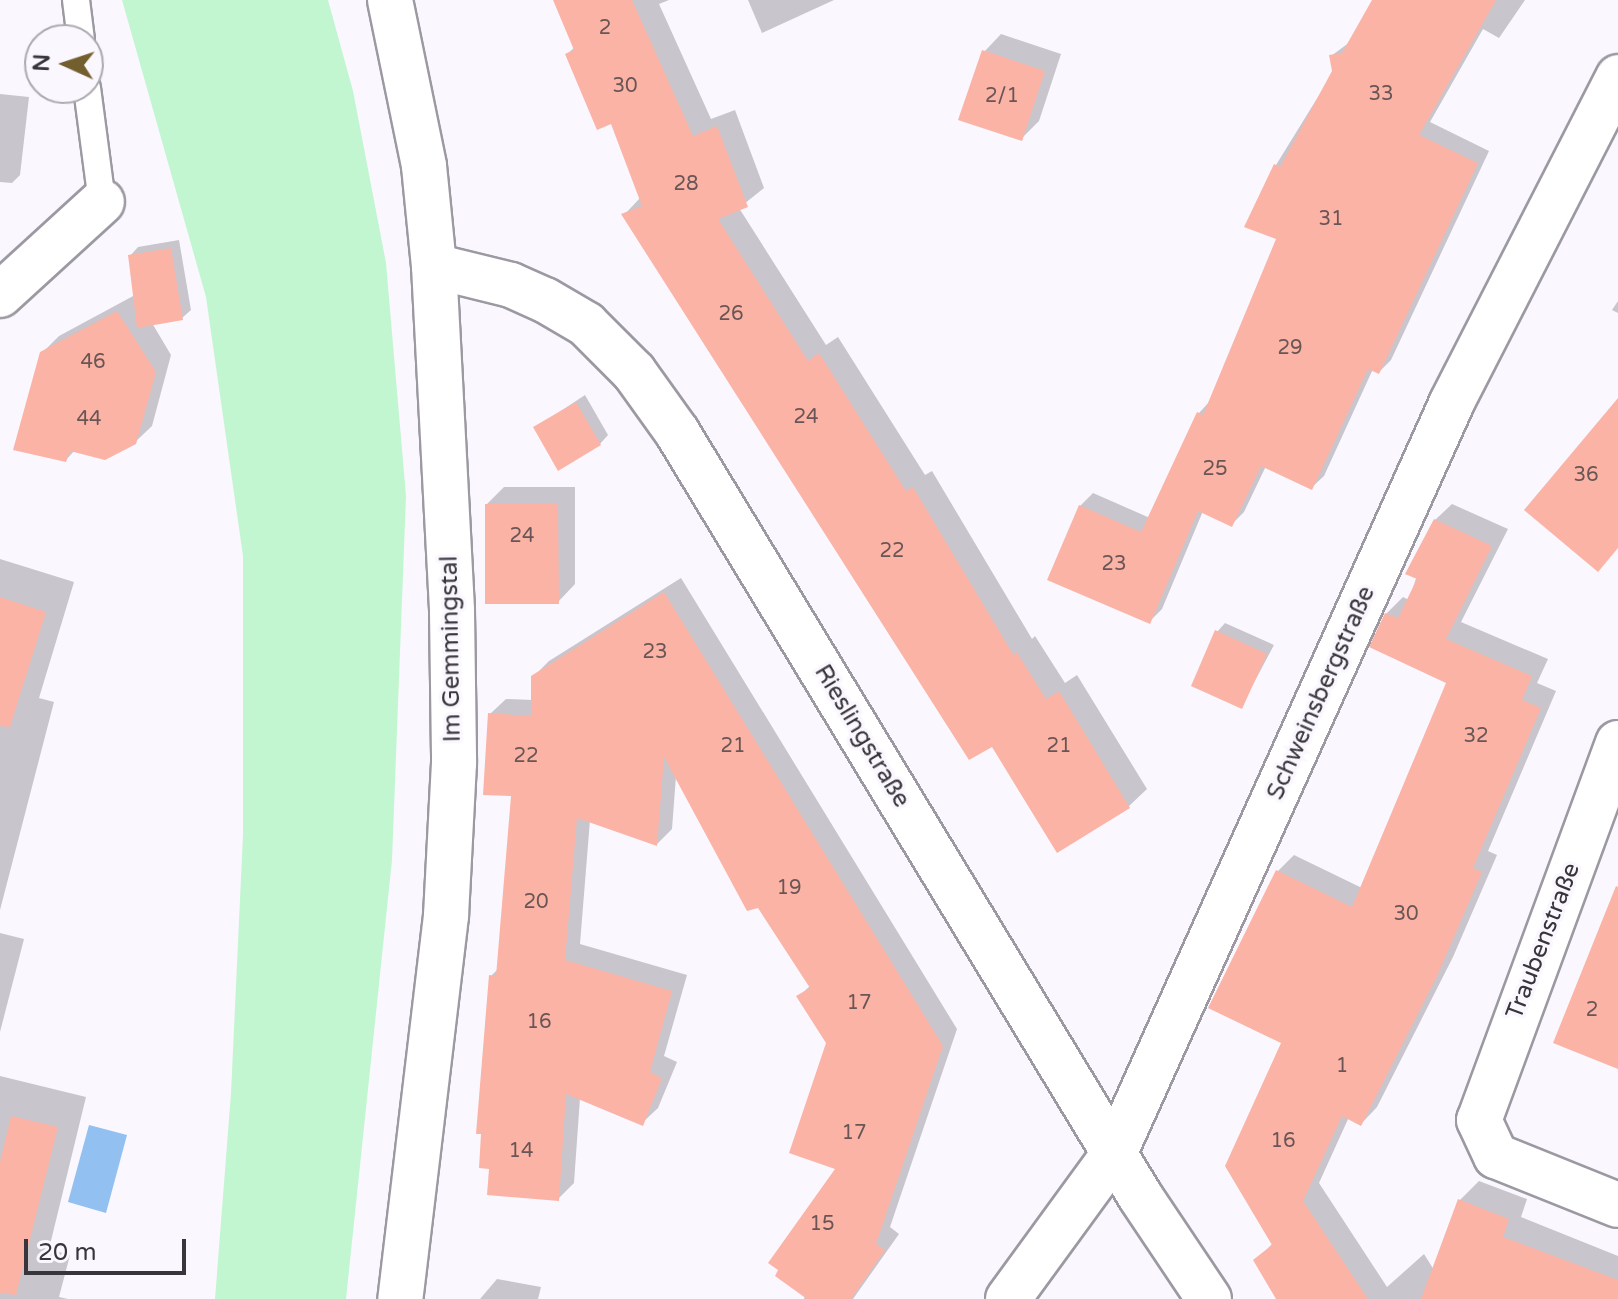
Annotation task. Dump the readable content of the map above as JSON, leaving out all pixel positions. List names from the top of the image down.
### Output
{
  "streets": {
    "street": [
      "Im Gemmingstal",
      "Schweinsbergstraße",
      "Rieslingstraße",
      "Traubenstraße"
    ]
  },
  "crossings": [
    ["Im Gemmingstal", "Rieslingstraße"],
    ["Schweinsbergstraße", "Rieslingstraße"]
  ],
  "house_numbers": [
    "2",
    "30",
    "33",
    "2/1",
    "28",
    "31",
    "26",
    "29",
    "46",
    "24",
    "44",
    "25",
    "36",
    "24",
    "22",
    "23",
    "23",
    "32",
    "21",
    "21",
    "22",
    "19",
    "20",
    "30",
    "17",
    "2",
    "16",
    "1",
    "17",
    "16",
    "14",
    "15"
  ],
  "scale_bar": "20 m",
  "north": "left"
}
